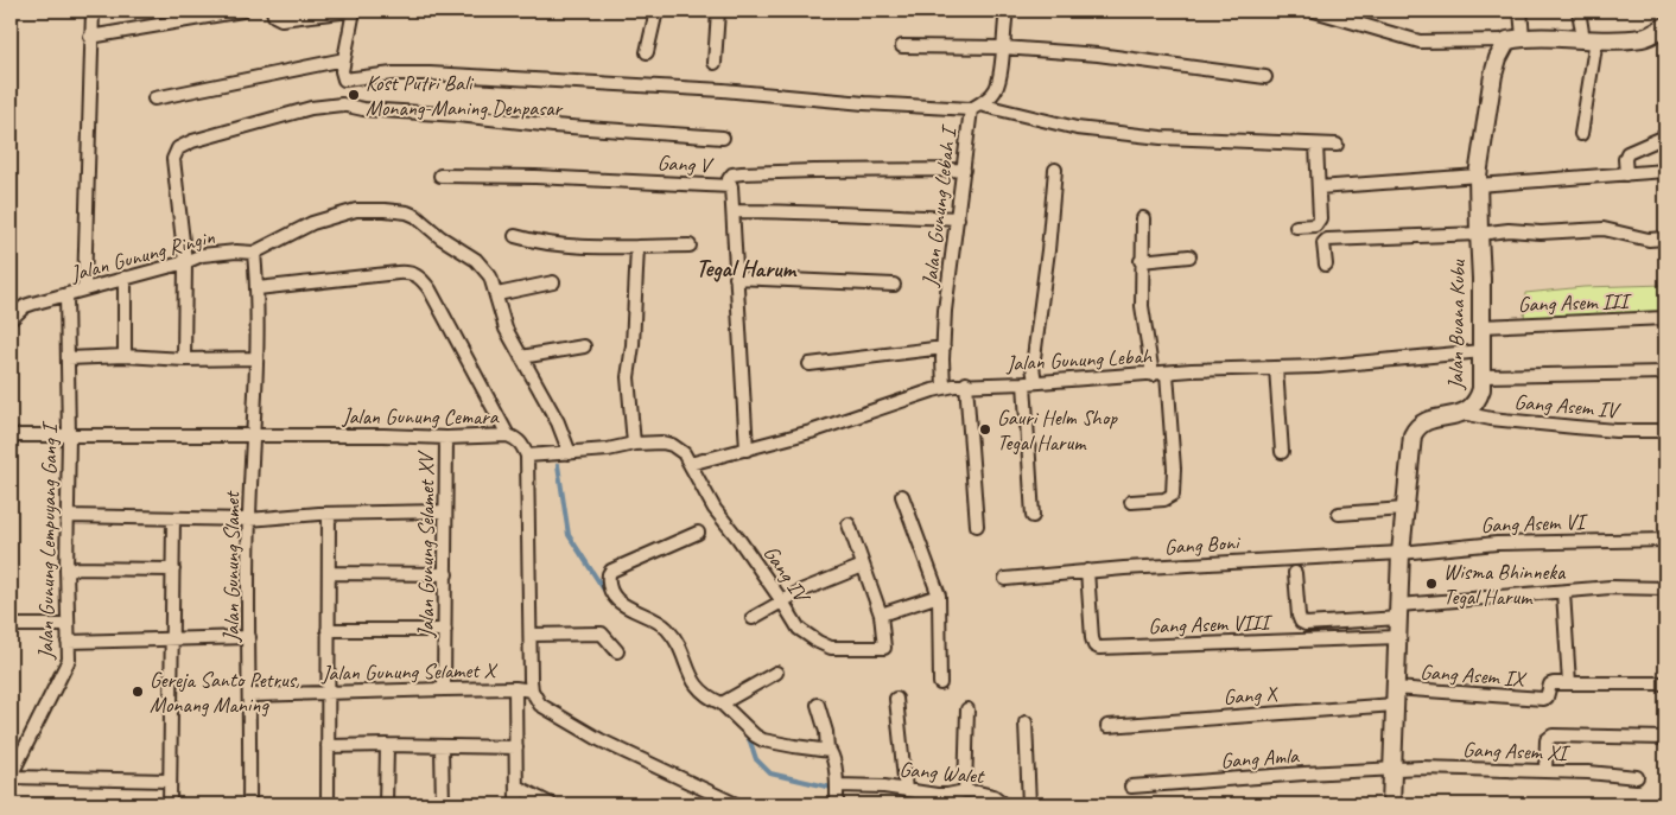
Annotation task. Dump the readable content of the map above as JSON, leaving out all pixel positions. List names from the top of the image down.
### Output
{
  "streets": {
    "street": [
      "Gang V",
      "Jalan Gunung Lebah I",
      "Jalan Gunung Ringin",
      "Gang Asem III",
      "Jalan Buana Kubu",
      "Jalan Gunung Lebah",
      "Gang Asem IV",
      "Jalan Gunung Cemara",
      "Gang Asem VI",
      "Jalan Gunung Lempuyang Gang I",
      "Gang Boni",
      "Jalan Gunung Selamet XV",
      "Jalan Gunung Slamet",
      "Gang IV",
      "Gang Asem VIII",
      "Jalan Gunung Selamet X",
      "Gang Asem IX",
      "Gang X",
      "Gang Asem XI",
      "Gang Amla",
      "Gang Walet"
    ]
  },
  "crossings": [
    ["Gang V", "Jalan Gunung Lebah"],
    ["Jalan Gunung Lebah I", "Jalan Gunung Lebah"],
    ["Jalan Gunung Ringin", "Jalan Gunung Lempuyang Gang I"],
    ["Jalan Gunung Ringin", "Jalan Gunung Slamet"],
    ["Jalan Gunung Ringin", "Gang IV"],
    ["Gang Asem III", "Jalan Buana Kubu"],
    ["Jalan Buana Kubu", "Jalan Gunung Lebah"],
    ["Jalan Buana Kubu", "Gang Asem IV"],
    ["Jalan Buana Kubu", "Gang Asem VI"],
    ["Jalan Buana Kubu", "Gang Boni"],
    ["Jalan Buana Kubu", "Gang Asem VIII"],
    ["Jalan Buana Kubu", "Gang Asem IX"],
    ["Jalan Buana Kubu", "Gang X"],
    ["Jalan Buana Kubu", "Gang Asem XI"],
    ["Jalan Buana Kubu", "Gang Amla"],
    ["Jalan Gunung Lebah", "Gang IV"],
    ["Jalan Gunung Cemara", "Jalan Gunung Lempuyang Gang I"],
    ["Jalan Gunung Cemara", "Jalan Gunung Selamet XV"],
    ["Jalan Gunung Cemara", "Jalan Gunung Slamet"],
    ["Jalan Gunung Cemara", "Gang IV"],
    ["Gang Asem VI", "Gang Boni"],
    ["Gang Boni", "Gang Asem VIII"],
    ["Jalan Gunung Selamet XV", "Jalan Gunung Selamet X"],
    ["Jalan Gunung Slamet", "Jalan Gunung Selamet X"],
    ["Gang Asem IX", "Gang X"],
    ["Gang Asem XI", "Gang Amla"]
  ],
  "districts": ["Tegal Harum"],
  "places": [
    "Kost Putri Bali Monang-Maning Denpasar",
    "Gauri Helm Shop Tegal Harum",
    "Wisma Bhinneka Tegal Harum",
    "Gereja Santo Petrus, Monang Maning"
  ]
}
